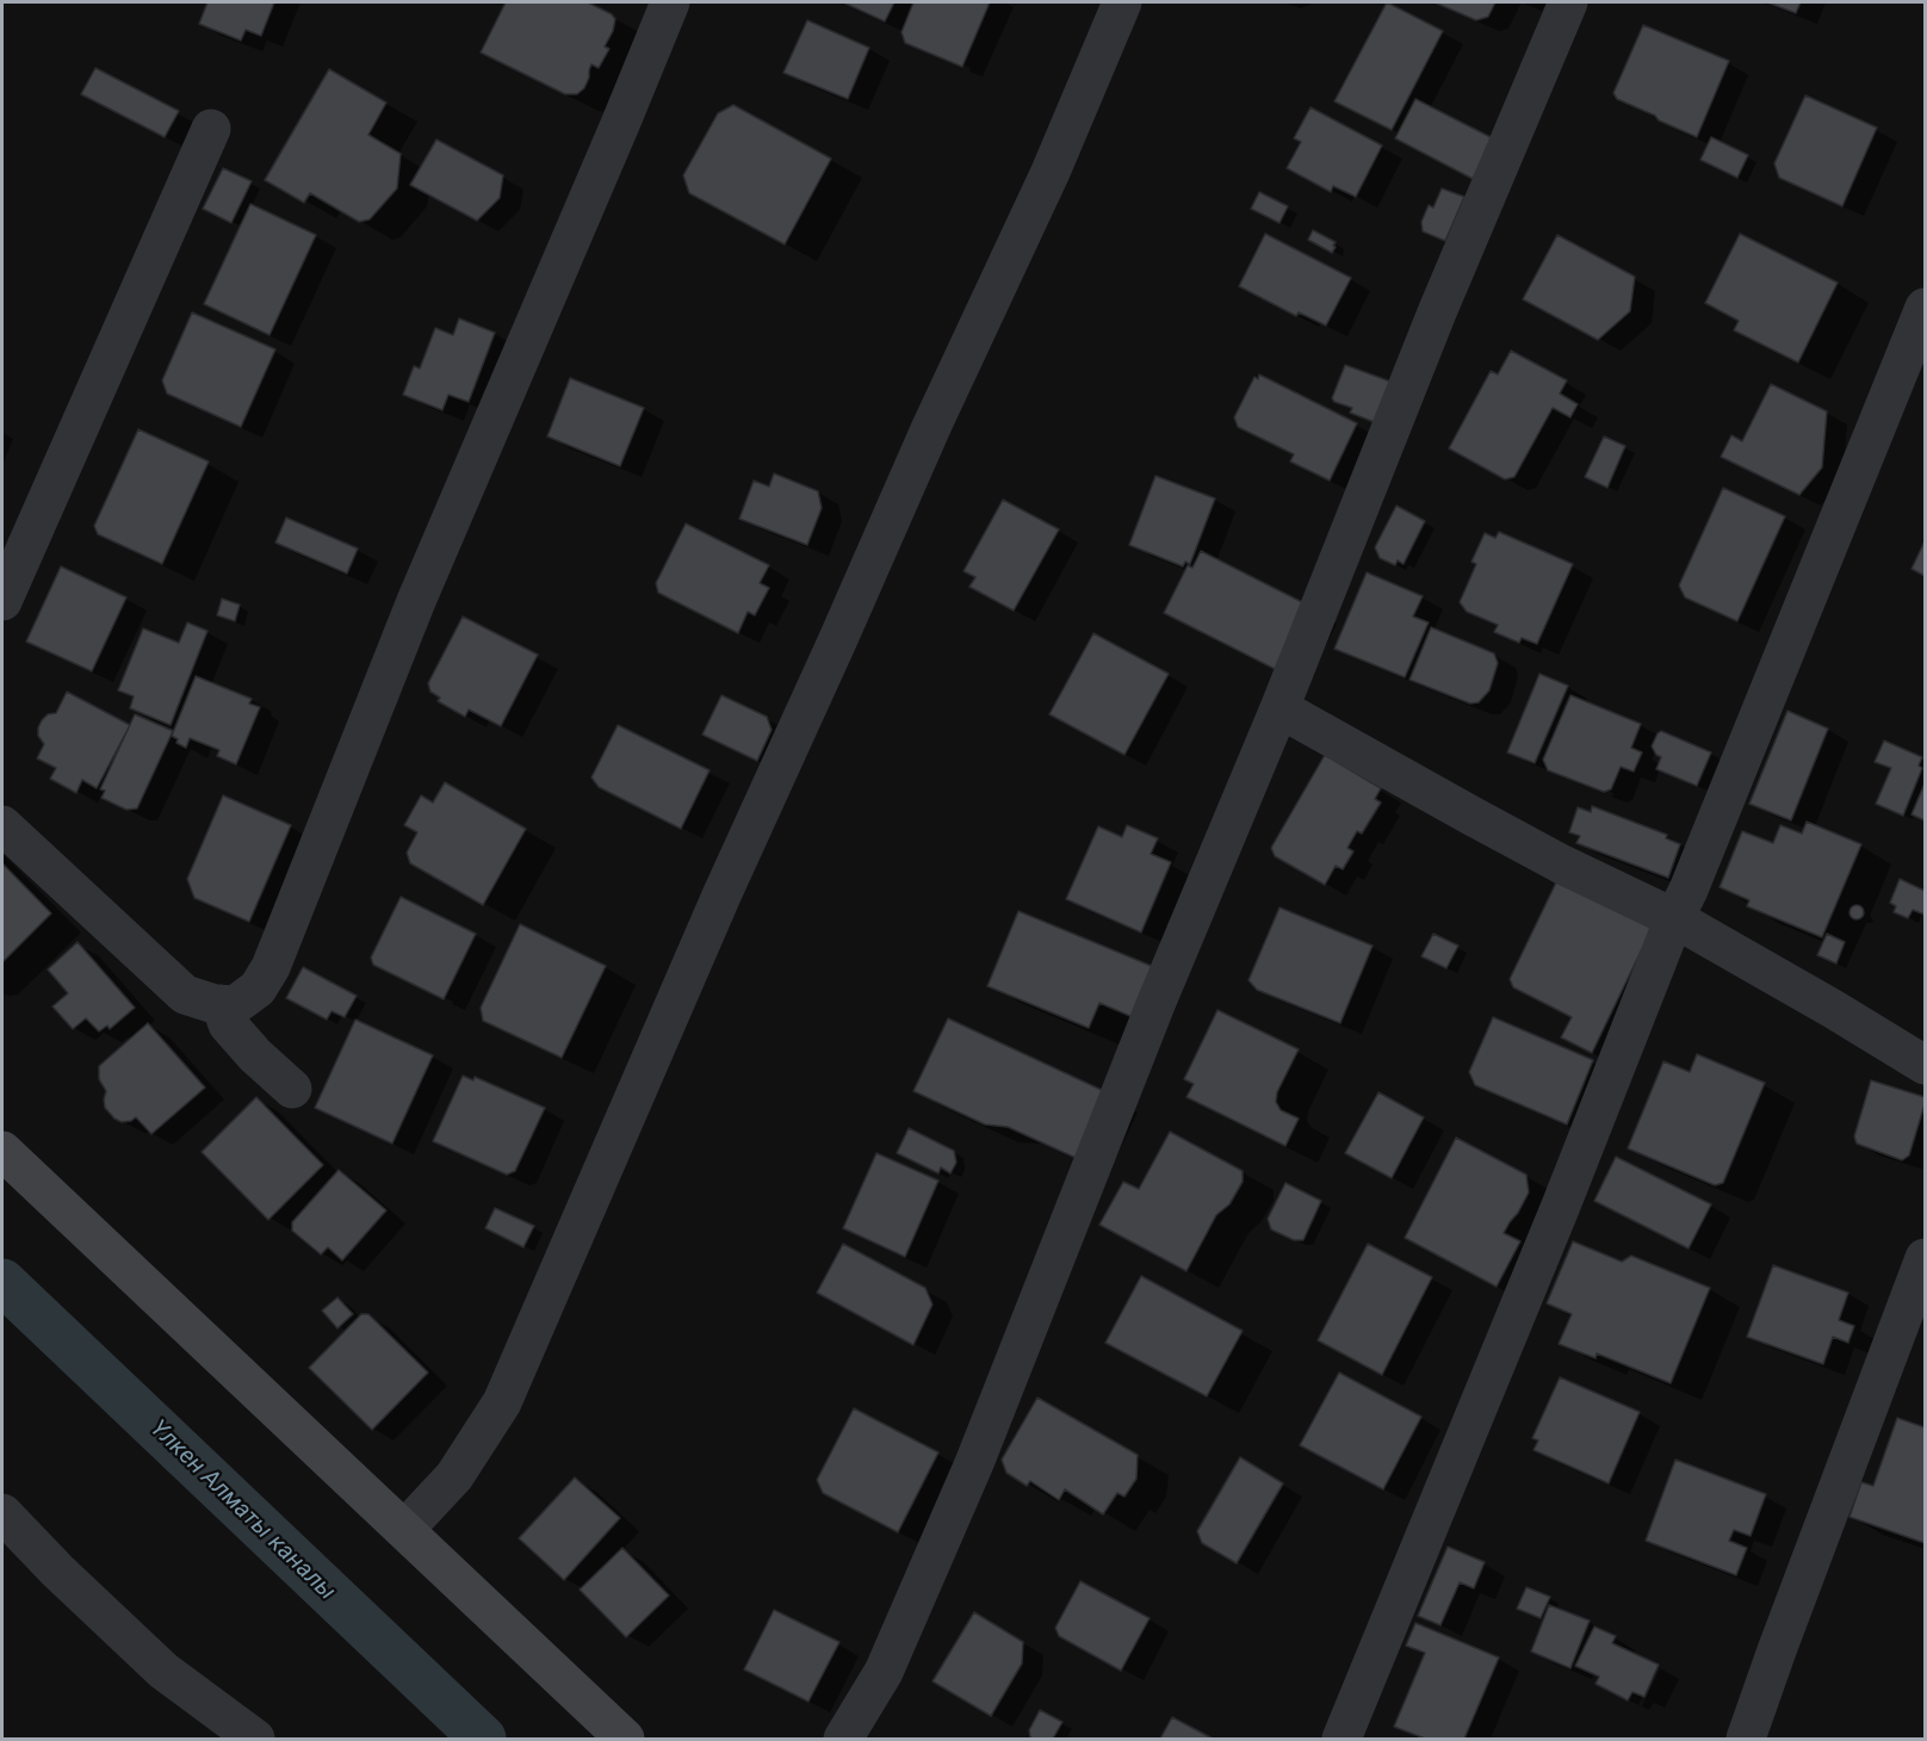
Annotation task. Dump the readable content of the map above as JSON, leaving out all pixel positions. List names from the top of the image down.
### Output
{
  "water": ["Үлкен Алматы каналы"]
}
